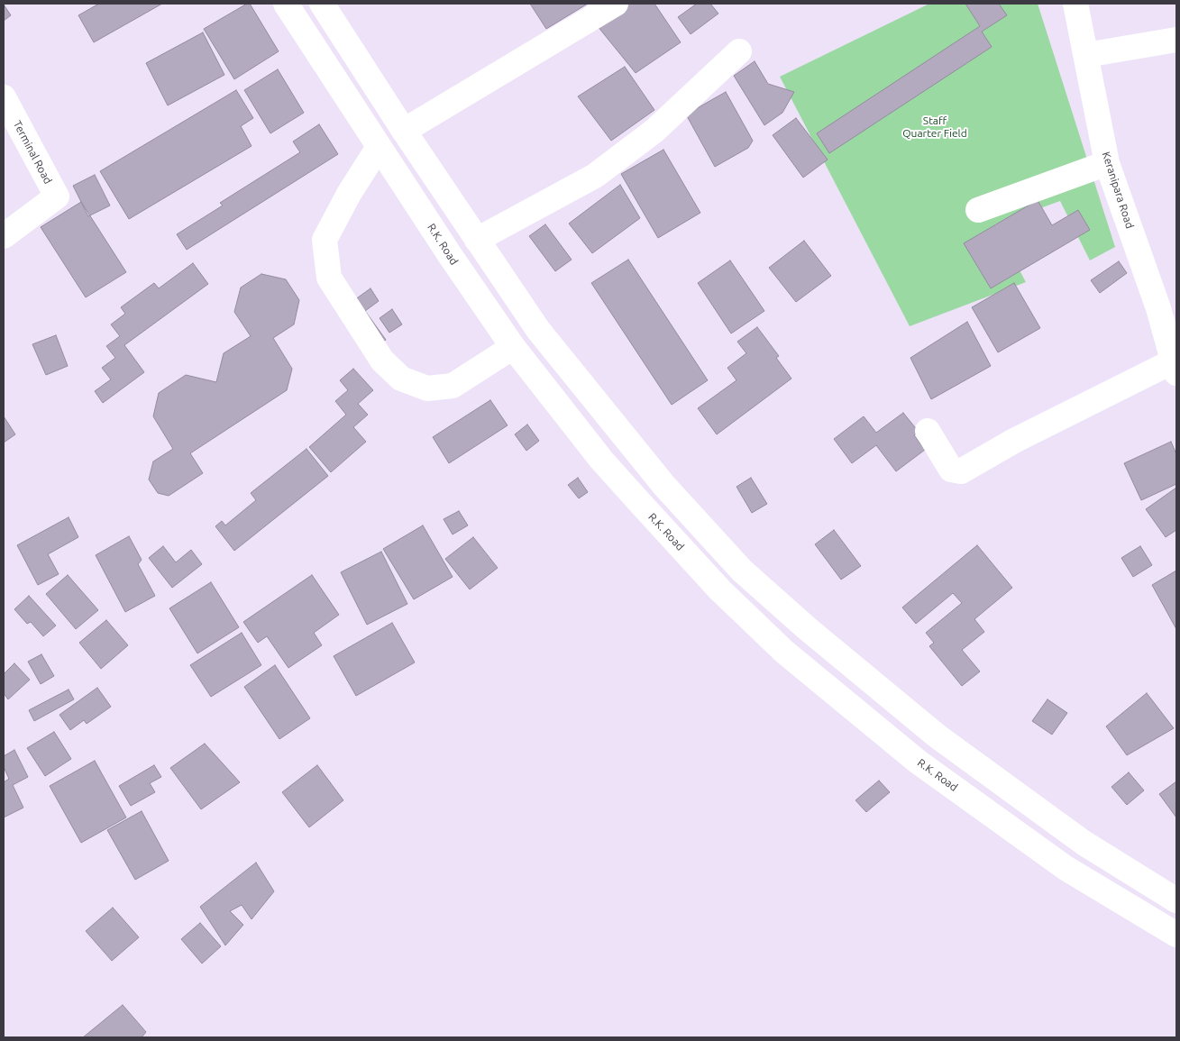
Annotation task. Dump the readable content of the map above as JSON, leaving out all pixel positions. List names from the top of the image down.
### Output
{
  "streets": {
    "main road": ["Terminal Road", "Keranipara Road", "R.K. Road"]
  },
  "parks": ["Staff Quarter Field"]
}
